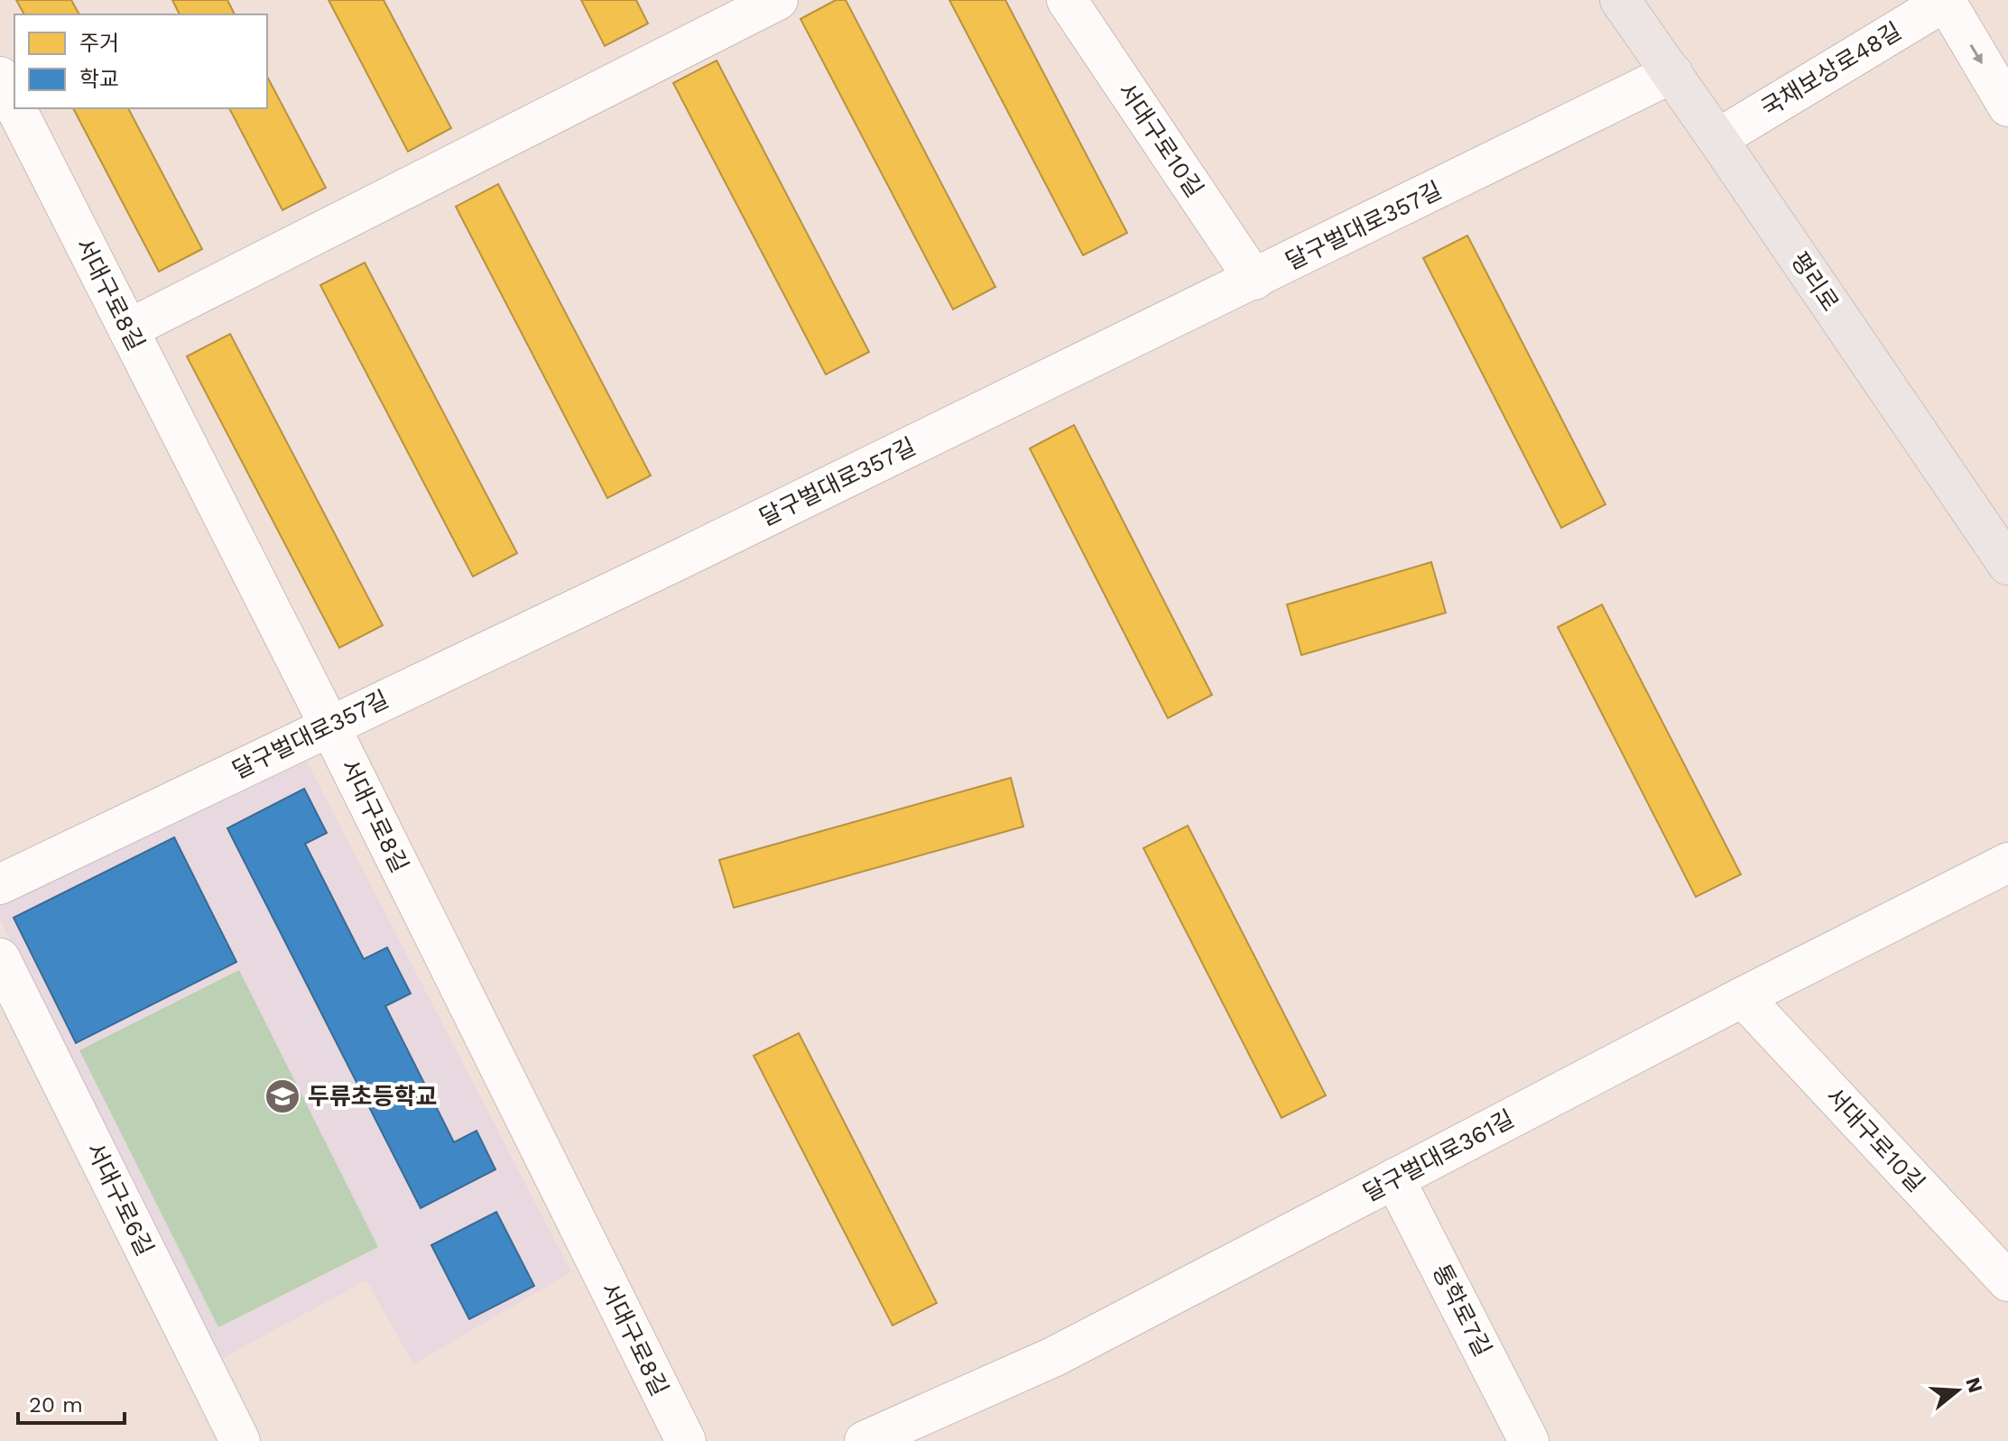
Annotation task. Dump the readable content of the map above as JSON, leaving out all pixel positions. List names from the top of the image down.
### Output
{
  "streets": {
    "main road": ["평리로"],
    "street": [
      "국채보상로48길",
      "서대구로10길",
      "달구벌대로357길",
      "서대구로8길",
      "달구벌대로361길",
      "서대구로6길",
      "통학로7길"
    ]
  },
  "crossings": [
    ["국채보상로48길", "평리로"],
    ["서대구로10길", "달구벌대로357길"],
    ["서대구로10길", "달구벌대로361길"],
    ["달구벌대로357길", "평리로"],
    ["달구벌대로357길", "서대구로8길"],
    ["달구벌대로361길", "통학로7길"]
  ],
  "places": {
    "school or university": ["두류초등학교"]
  },
  "legend": ["주거", "학교"],
  "scale_bar": "20 m",
  "north": "right"
}
